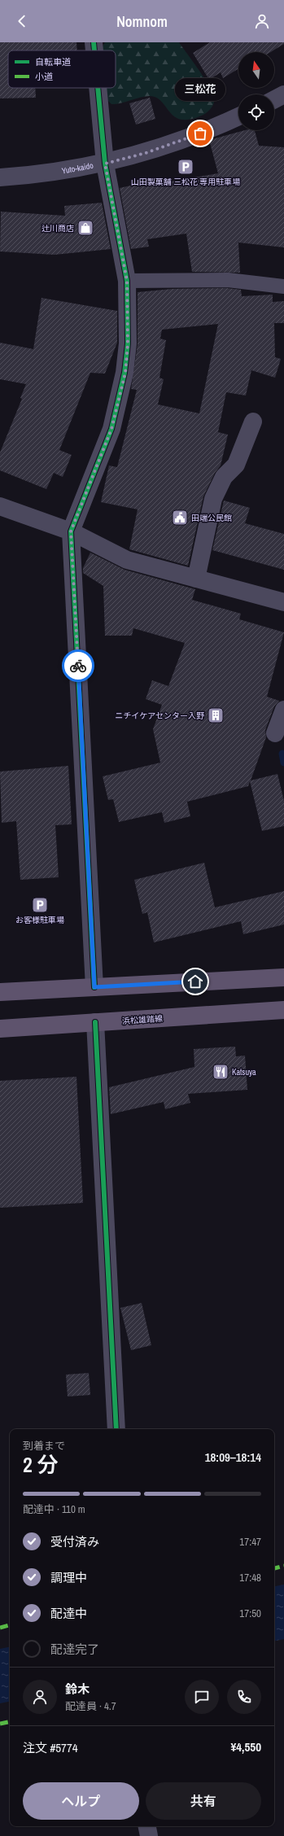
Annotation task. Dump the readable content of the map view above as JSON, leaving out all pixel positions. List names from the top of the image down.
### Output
{
  "streets": {
    "main road": ["浜松雄踏線"],
    "street": ["Yuto-kaido"]
  },
  "places": {
    "other": ["三松花"],
    "parking": ["山田製菓舗 三松花 専用駐車場", "お客様駐車場"],
    "shop": ["辻川商店"],
    "public building": ["田端公民館"],
    "building": ["ニチイケアセンター入野"],
    "restaurant": ["Katsuya"]
  },
  "legend": ["自転車道", "小道"],
  "north": "top",
  "page": {
    "header": "Nomnom",
    "bubble": "三松花",
    "heading": ["2 分", "到着まで", "18:09–18:14"],
    "panel": [
      "鈴木",
      "配達員 · 4.7",
      "注文 #5774",
      "¥4,550"
    ],
    "bar": "配達中 · 110 m",
    "list": [
      ["受付済み", "17:47"],
      ["調理中", "17:48"],
      ["配達中", "17:50"],
      "配達完了"
    ],
    "buttons": ["ヘルプ", "共有"]
  }
}
